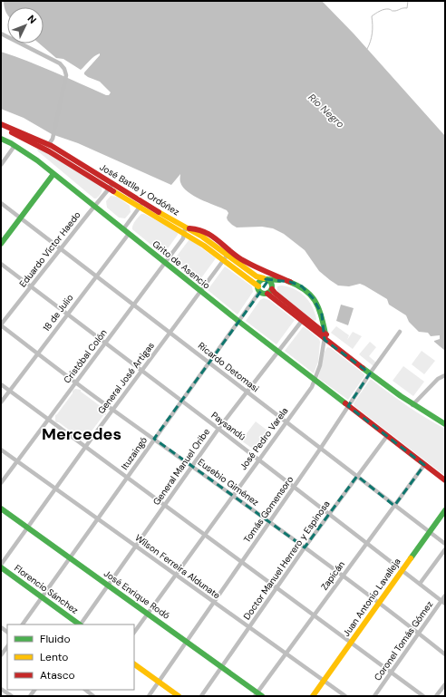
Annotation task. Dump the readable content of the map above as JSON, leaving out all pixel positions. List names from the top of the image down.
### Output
{
  "streets": {
    "street": [
      "José Batlle y Ordóñez",
      "Eduardo Víctor Haedo",
      "Grito de Asencio",
      "18 de Julio",
      "Cristóbal Colón",
      "Ricardo Detomasi",
      "General José Artigas",
      "Paysandú",
      "José Pedro Varela",
      "Ituzaingó",
      "General Manuel Oribe",
      "Eusebio Giménez",
      "Tomás Gomensoro",
      "Doctor Manuel Herrero y Espinosa",
      "Wilson Ferreira Aldunate",
      "Zapicán",
      "Florencio Sánchez",
      "José Enrique Rodó",
      "Juan Antonio Lavalleja",
      "Coronel Tomás Gómez"
    ]
  },
  "crossings": [
    ["José Batlle y Ordóñez", "Eduardo Víctor Haedo"],
    ["Eduardo Víctor Haedo", "Grito de Asencio"],
    ["Eduardo Víctor Haedo", "Ricardo Detomasi"],
    ["Eduardo Víctor Haedo", "Paysandú"],
    ["Eduardo Víctor Haedo", "Eusebio Giménez"],
    ["Grito de Asencio", "18 de Julio"],
    ["Grito de Asencio", "Cristóbal Colón"],
    ["Grito de Asencio", "General José Artigas"],
    ["Grito de Asencio", "José Pedro Varela"],
    ["Grito de Asencio", "Ituzaingó"],
    ["Grito de Asencio", "General Manuel Oribe"],
    ["Grito de Asencio", "Tomás Gomensoro"],
    ["Grito de Asencio", "Doctor Manuel Herrero y Espinosa"],
    ["Grito de Asencio", "Zapicán"],
    ["18 de Julio", "Ricardo Detomasi"],
    ["18 de Julio", "Paysandú"],
    ["18 de Julio", "Eusebio Giménez"],
    ["Cristóbal Colón", "Ricardo Detomasi"],
    ["Cristóbal Colón", "General José Artigas"],
    ["Cristóbal Colón", "Paysandú"],
    ["Cristóbal Colón", "Eusebio Giménez"],
    ["Cristóbal Colón", "Wilson Ferreira Aldunate"],
    ["Ricardo Detomasi", "General José Artigas"],
    ["Ricardo Detomasi", "José Pedro Varela"],
    ["Ricardo Detomasi", "Ituzaingó"],
    ["Ricardo Detomasi", "General Manuel Oribe"],
    ["Ricardo Detomasi", "Tomás Gomensoro"],
    ["Ricardo Detomasi", "Doctor Manuel Herrero y Espinosa"],
    ["Ricardo Detomasi", "Zapicán"],
    ["Ricardo Detomasi", "Juan Antonio Lavalleja"],
    ["General José Artigas", "Paysandú"],
    ["General José Artigas", "Eusebio Giménez"],
    ["General José Artigas", "Wilson Ferreira Aldunate"],
    ["General José Artigas", "José Enrique Rodó"],
    ["Paysandú", "José Pedro Varela"],
    ["Paysandú", "Ituzaingó"],
    ["Paysandú", "General Manuel Oribe"],
    ["Paysandú", "Tomás Gomensoro"],
    ["Paysandú", "Doctor Manuel Herrero y Espinosa"],
    ["Paysandú", "Zapicán"],
    ["Paysandú", "Juan Antonio Lavalleja"],
    ["Paysandú", "Coronel Tomás Gómez"],
    ["José Pedro Varela", "Eusebio Giménez"],
    ["José Pedro Varela", "Wilson Ferreira Aldunate"],
    ["José Pedro Varela", "José Enrique Rodó"],
    ["Ituzaingó", "Eusebio Giménez"],
    ["Ituzaingó", "Wilson Ferreira Aldunate"],
    ["Ituzaingó", "Florencio Sánchez"],
    ["Ituzaingó", "José Enrique Rodó"],
    ["General Manuel Oribe", "Eusebio Giménez"],
    ["General Manuel Oribe", "Wilson Ferreira Aldunate"],
    ["General Manuel Oribe", "José Enrique Rodó"],
    ["Eusebio Giménez", "Tomás Gomensoro"],
    ["Eusebio Giménez", "Doctor Manuel Herrero y Espinosa"],
    ["Eusebio Giménez", "Zapicán"],
    ["Eusebio Giménez", "Juan Antonio Lavalleja"],
    ["Eusebio Giménez", "Coronel Tomás Gómez"],
    ["Tomás Gomensoro", "Wilson Ferreira Aldunate"],
    ["Tomás Gomensoro", "José Enrique Rodó"],
    ["Doctor Manuel Herrero y Espinosa", "Wilson Ferreira Aldunate"],
    ["Doctor Manuel Herrero y Espinosa", "José Enrique Rodó"],
    ["Wilson Ferreira Aldunate", "Zapicán"],
    ["Wilson Ferreira Aldunate", "Juan Antonio Lavalleja"],
    ["Zapicán", "José Enrique Rodó"]
  ],
  "districts": ["Mercedes"],
  "water": ["Río Negro"],
  "legend": ["Fluido", "Lento", "Atasco"],
  "north": "top right"
}
